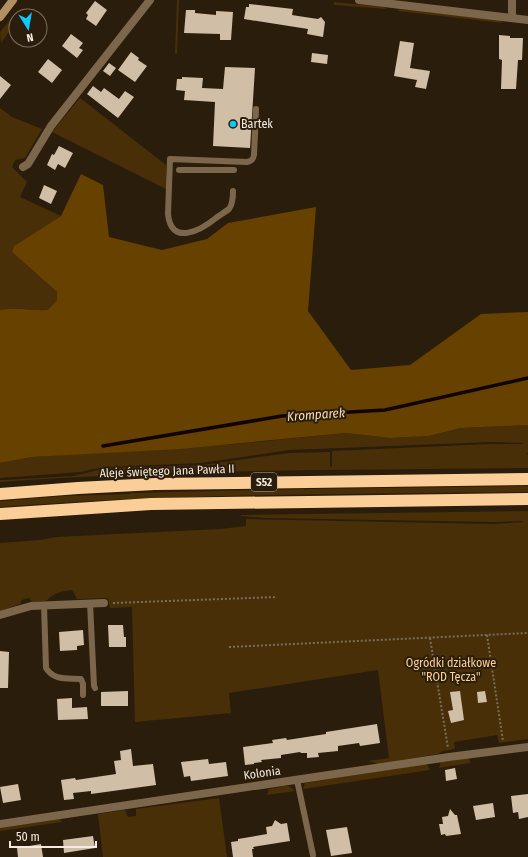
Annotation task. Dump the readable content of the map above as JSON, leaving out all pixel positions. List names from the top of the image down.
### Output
{
  "streets": {
    "highway": ["Aleje świętego Jana Pawła II", "S52"],
    "street": ["Kolonia"]
  },
  "water": ["Kromparek"],
  "parks": ["Ogródki działkowe \"ROD Tęcza\""],
  "places": ["Bartek"],
  "scale_bar": "50 m",
  "north": "bottom"
}
